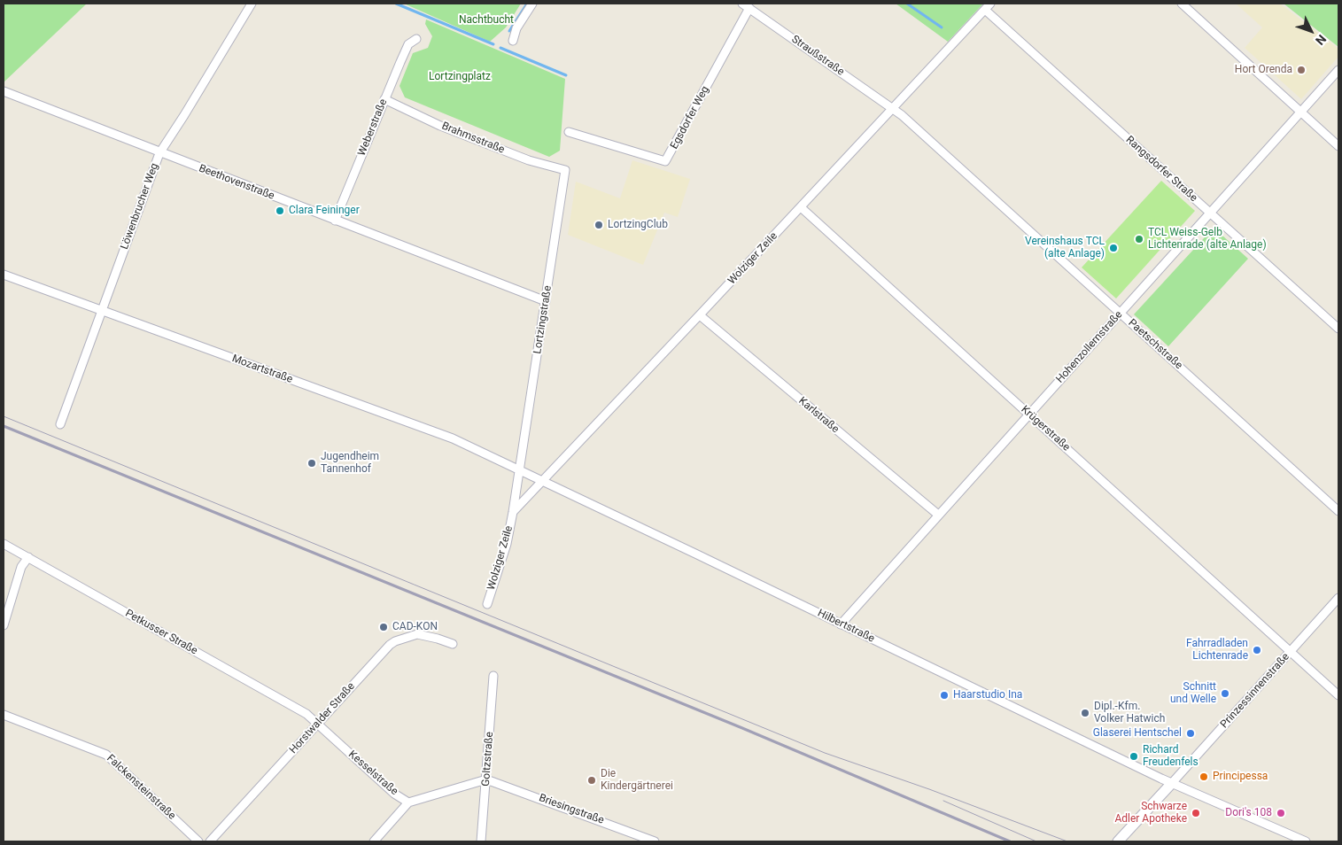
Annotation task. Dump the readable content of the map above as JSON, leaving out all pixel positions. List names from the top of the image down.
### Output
{
  "streets": {
    "street": [
      "Straußstraße",
      "Egsdorfer Weg",
      "Weberstraße",
      "Brahmsstraße",
      "Rangsdorfer Straße",
      "Beethovenstraße",
      "Löwenbrucher Weg",
      "Wolziger Zeile",
      "Lortzingstraße",
      "Paetschstraße",
      "Hohenzollernstraße",
      "Mozartstraße",
      "Karlstraße",
      "Krügerstraße",
      "Hilbertstraße",
      "Petkusser Straße",
      "Prinzessinnenstraße",
      "Horstwalder Straße",
      "Goltzstraße",
      "Kesselstraße",
      "Falckensteinstraße",
      "Briesingstraße"
    ]
  },
  "crossings": [
    ["Straußstraße", "Egsdorfer Weg"],
    ["Straußstraße", "Wolziger Zeile"],
    ["Straußstraße", "Paetschstraße"],
    ["Weberstraße", "Brahmsstraße"],
    ["Weberstraße", "Beethovenstraße"],
    ["Brahmsstraße", "Lortzingstraße"],
    ["Rangsdorfer Straße", "Wolziger Zeile"],
    ["Rangsdorfer Straße", "Hohenzollernstraße"],
    ["Beethovenstraße", "Löwenbrucher Weg"],
    ["Beethovenstraße", "Lortzingstraße"],
    ["Löwenbrucher Weg", "Mozartstraße"],
    ["Wolziger Zeile", "Lortzingstraße"],
    ["Wolziger Zeile", "Paetschstraße"],
    ["Wolziger Zeile", "Mozartstraße"],
    ["Wolziger Zeile", "Karlstraße"],
    ["Wolziger Zeile", "Krügerstraße"],
    ["Wolziger Zeile", "Hilbertstraße"],
    ["Lortzingstraße", "Mozartstraße"],
    ["Lortzingstraße", "Hilbertstraße"],
    ["Paetschstraße", "Hohenzollernstraße"],
    ["Hohenzollernstraße", "Karlstraße"],
    ["Hohenzollernstraße", "Krügerstraße"],
    ["Hohenzollernstraße", "Hilbertstraße"],
    ["Mozartstraße", "Hilbertstraße"],
    ["Krügerstraße", "Prinzessinnenstraße"],
    ["Hilbertstraße", "Prinzessinnenstraße"],
    ["Petkusser Straße", "Horstwalder Straße"],
    ["Petkusser Straße", "Kesselstraße"],
    ["Horstwalder Straße", "Kesselstraße"],
    ["Goltzstraße", "Kesselstraße"],
    ["Goltzstraße", "Briesingstraße"],
    ["Kesselstraße", "Briesingstraße"]
  ],
  "parks": ["Nachtbucht", "Lortzingplatz"],
  "places": [
    "Hort Orenda",
    "Clara Feininger",
    "LortzingClub",
    "TCL Weiss-Gelb Lichtenrade (alte Anlage)",
    "Vereinshaus TCL (alte Anlage)",
    "Jugendheim Tannenhof",
    "CAD-KON",
    "Fahrradladen Lichtenrade",
    "Schnitt und Welle",
    "Haarstudio Ina",
    "Dipl.-Kfm. Volker Hatwich",
    "Glaserei Hentschel",
    "Richard Freudenfels",
    "Principessa",
    "Die Kindergärtnerei",
    "Schwarze Adler Apotheke",
    "Dori's 108"
  ],
  "north": "bottom right"
}
